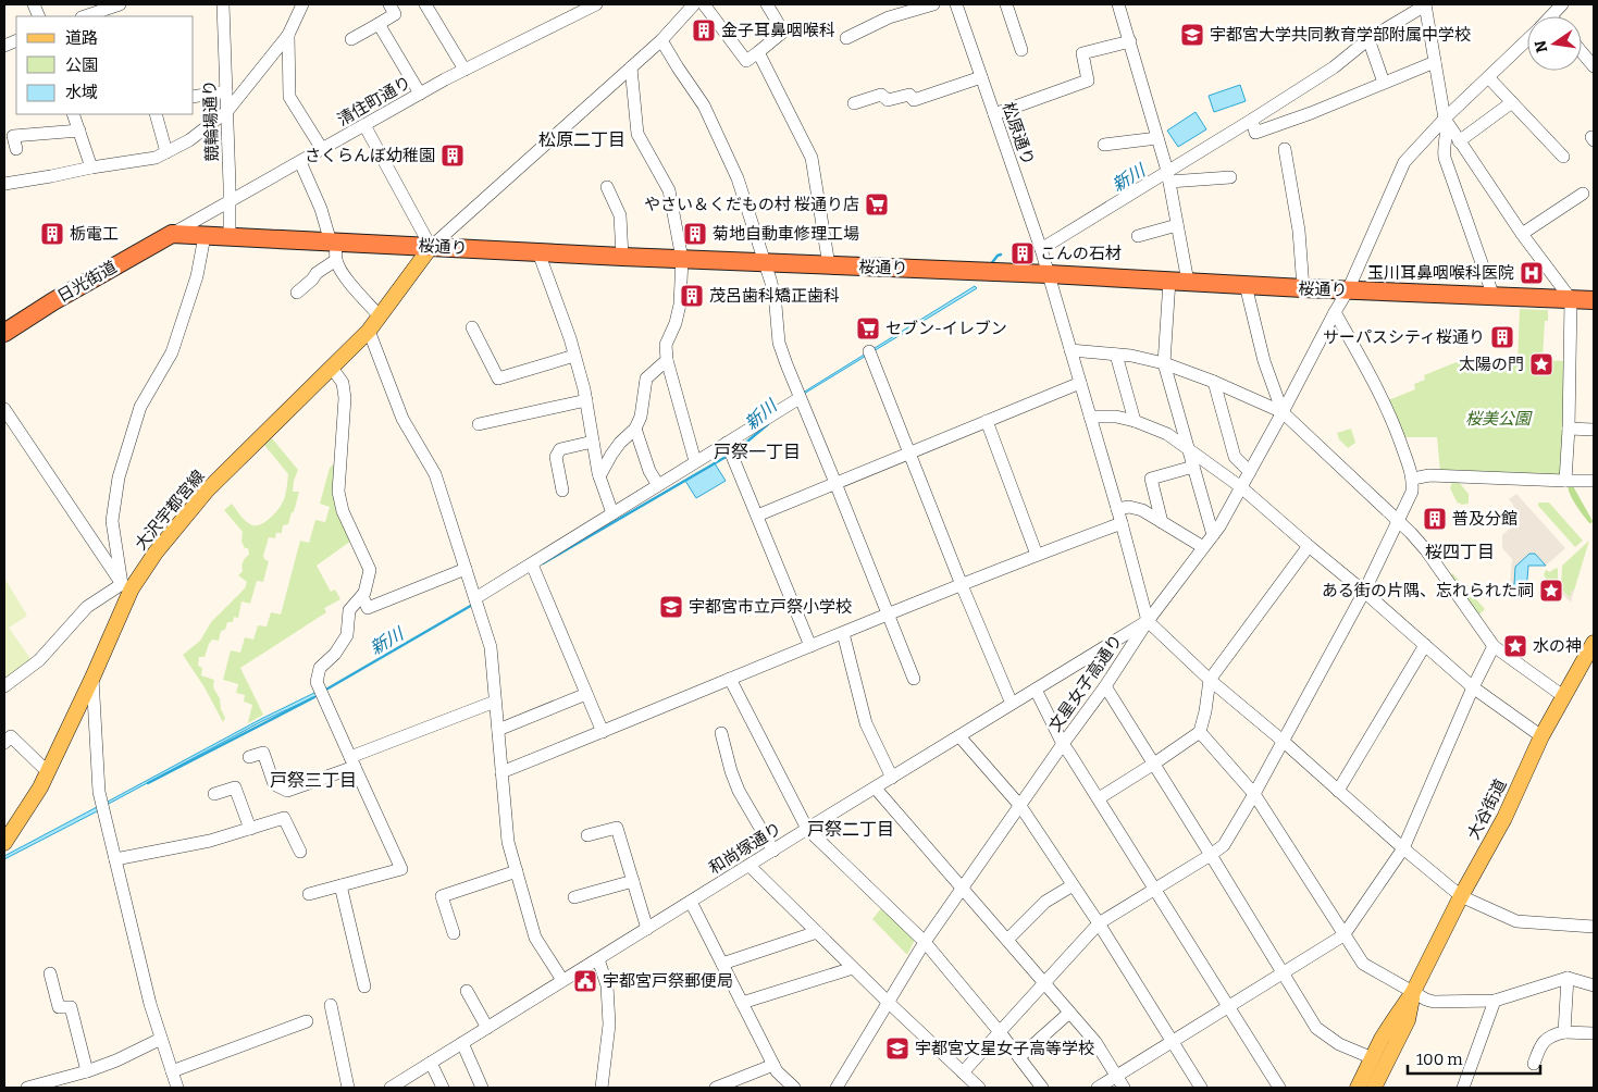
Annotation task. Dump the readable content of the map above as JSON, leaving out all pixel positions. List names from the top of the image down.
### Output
{
  "streets": {
    "highway": ["桜通り", "日光街道"],
    "main road": ["大沢宇都宮線", "大谷街道"],
    "street": [
      "清住町通り",
      "競輪場通り",
      "松原通り",
      "文星女子高通り",
      "和尚塚通り"
    ]
  },
  "crossings": [
    ["清住町通り", "競輪場通り"],
    ["清住町通り", "桜通り"],
    ["清住町通り", "日光街道"],
    ["競輪場通り", "桜通り"],
    ["松原通り", "桜通り"],
    ["松原通り", "文星女子高通り"],
    ["松原通り", "和尚塚通り"],
    ["桜通り", "日光街道"],
    ["桜通り", "大沢宇都宮線"],
    ["桜通り", "文星女子高通り"],
    ["文星女子高通り", "和尚塚通り"]
  ],
  "districts": [
    "松原二丁目",
    "戸祭一丁目",
    "桜四丁目",
    "戸祭三丁目",
    "戸祭二丁目"
  ],
  "water": ["新川"],
  "parks": ["桜美公園"],
  "places": {
    "building": [
      "金子耳鼻咽喉科",
      "さくらんぼ幼稚園",
      "栃電工",
      "菊地自動車修理工場",
      "こんの石材",
      "茂呂歯科矯正歯科",
      "サーパスシティ桜通り",
      "普及分館"
    ],
    "school or university": ["宇都宮大学共同教育学部附属中学校", "宇都宮市立戸祭小学校", "宇都宮文星女子高等学校"],
    "supermarket": ["やさい＆くだもの村 桜通り店", "セブン-イレブン"],
    "hospital": ["玉川耳鼻咽喉科医院"],
    "place": ["太陽の門", "ある街の片隅、忘れられた祠", "水の神"],
    "public building": ["宇都宮戸祭郵便局"]
  },
  "legend": ["道路", "公園", "水域"],
  "scale_bar": "100 m",
  "north": "left"
}
